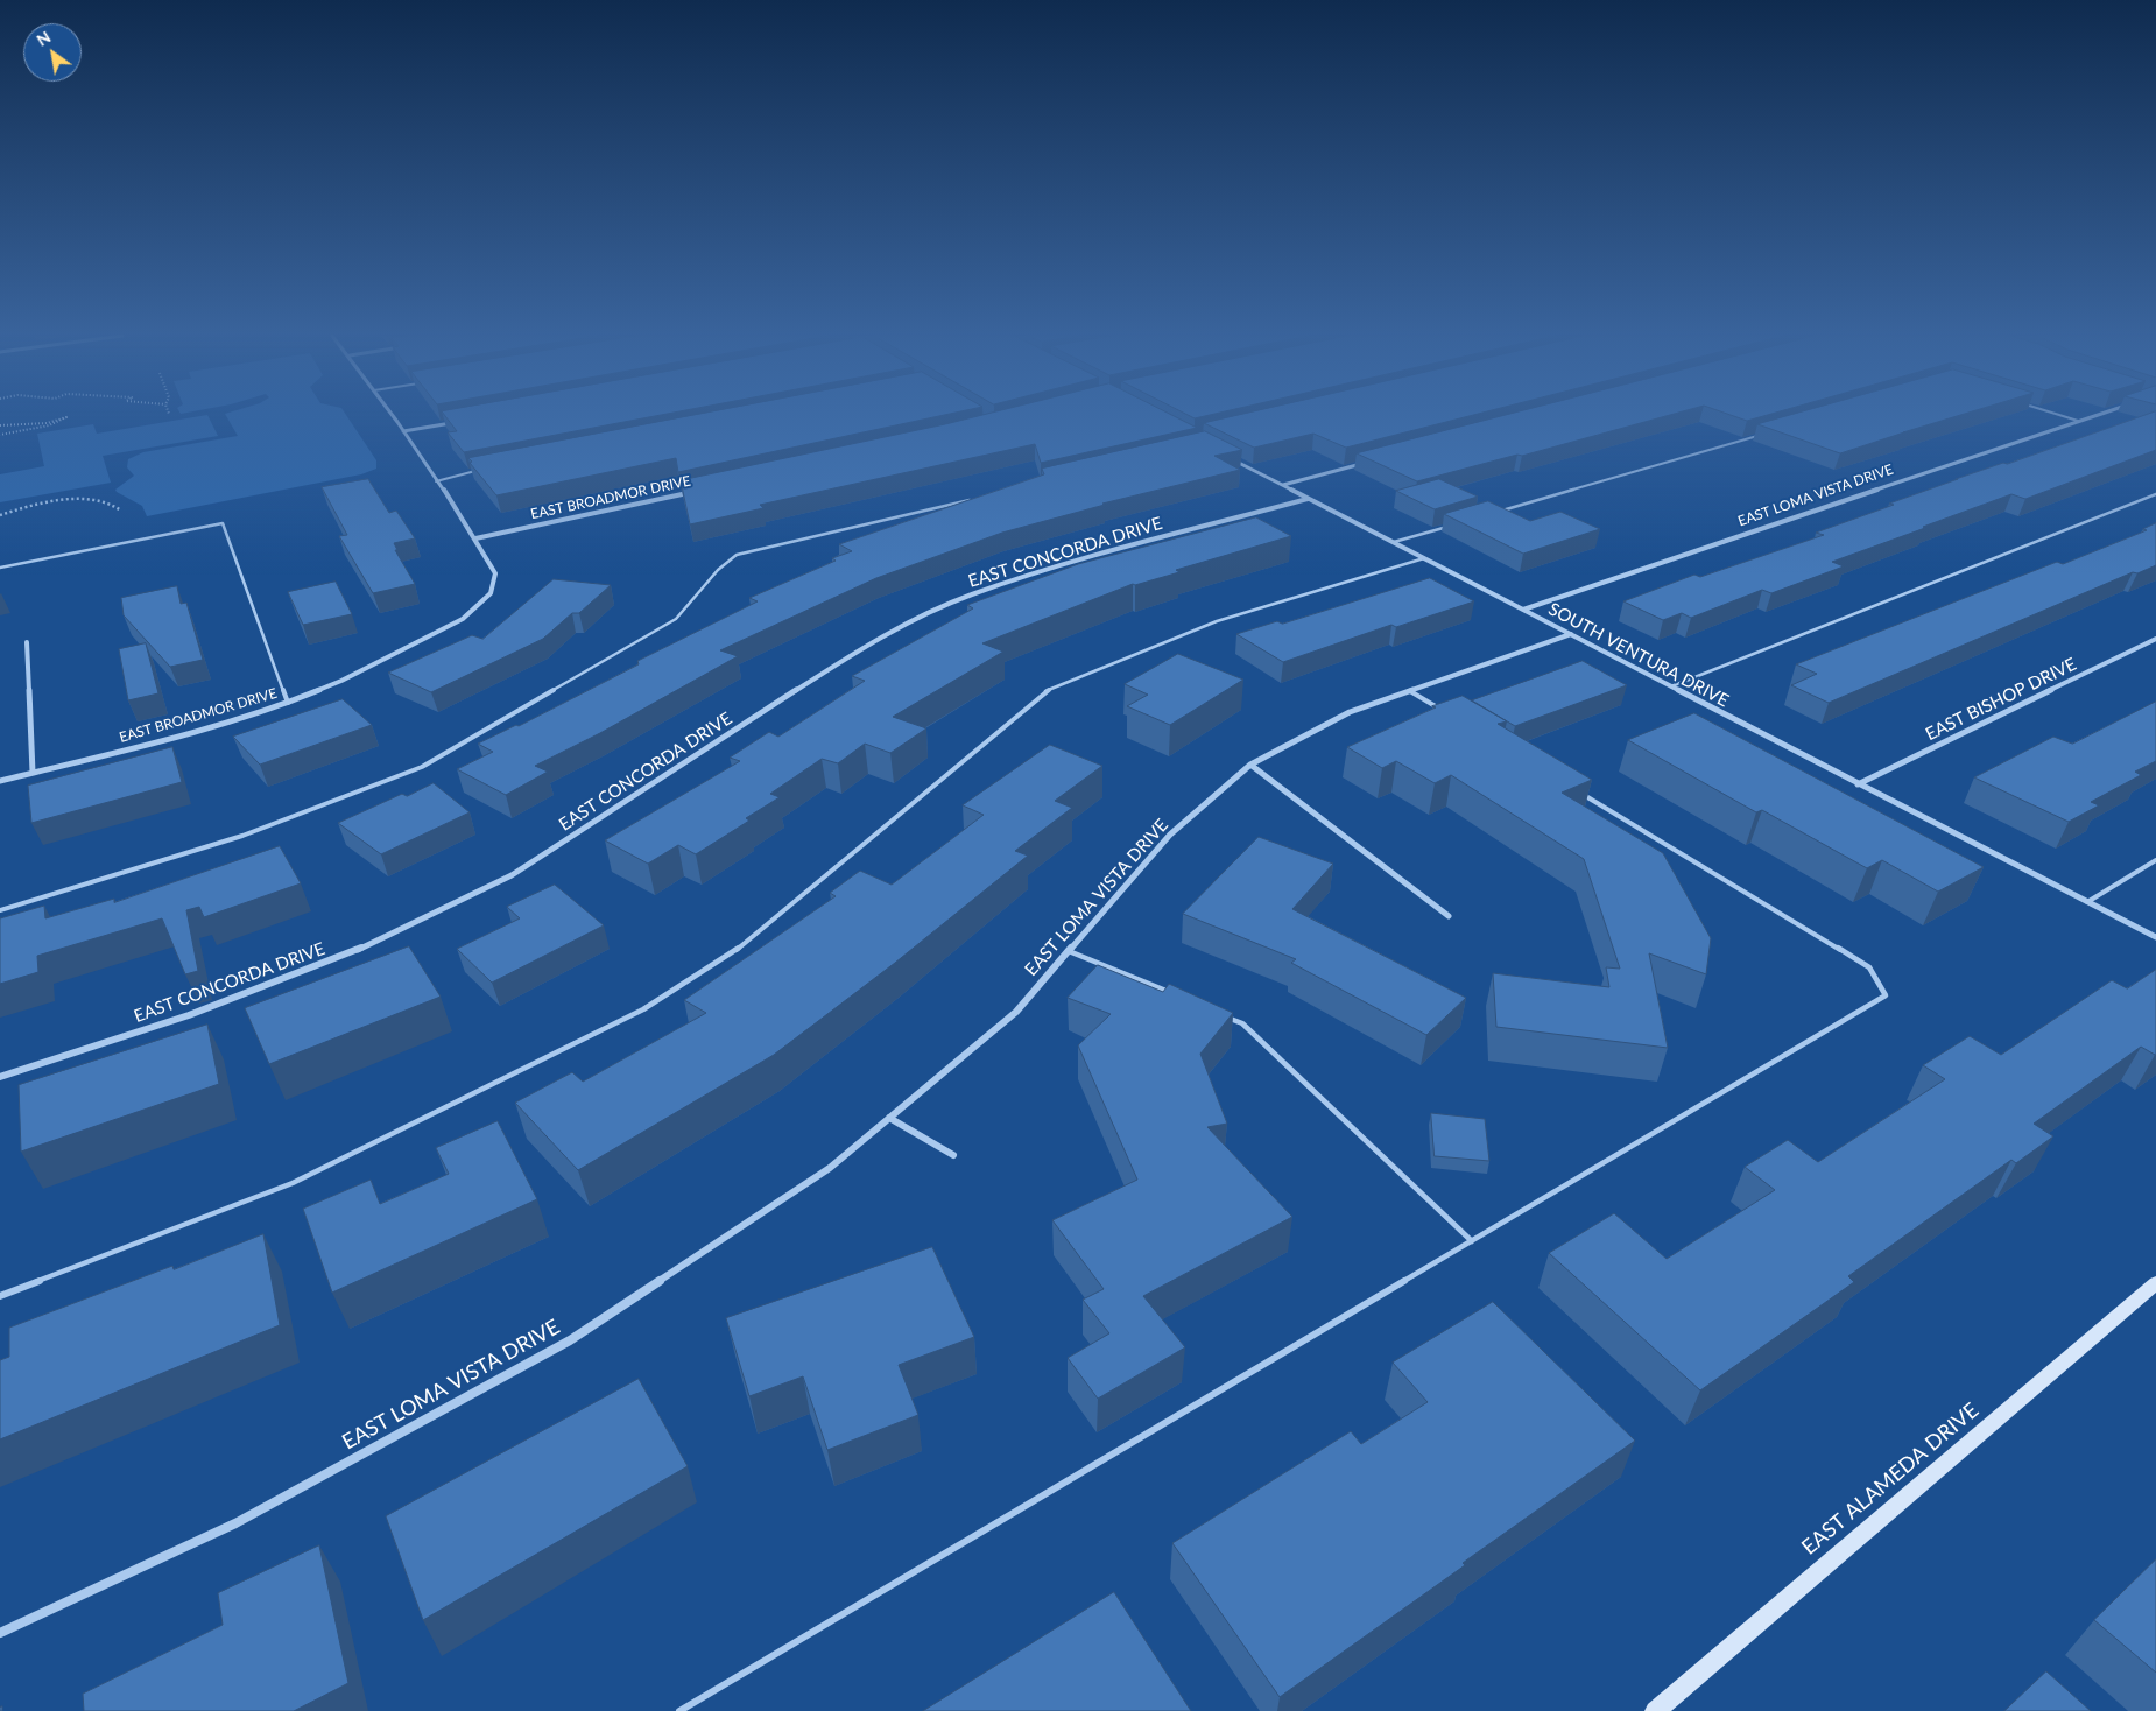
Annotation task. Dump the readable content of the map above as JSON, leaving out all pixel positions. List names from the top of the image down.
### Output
{
  "streets": {
    "street": [
      "EAST LOMA VISTA DRIVE",
      "EAST BROADMOR DRIVE",
      "EAST CONCORDA DRIVE",
      "SOUTH VENTURA DRIVE",
      "EAST BISHOP DRIVE",
      "EAST ALAMEDA DRIVE"
    ]
  },
  "crossings": [
    ["EAST LOMA VISTA DRIVE", "SOUTH VENTURA DRIVE"],
    ["EAST CONCORDA DRIVE", "SOUTH VENTURA DRIVE"],
    ["SOUTH VENTURA DRIVE", "EAST BISHOP DRIVE"]
  ],
  "north": "top left"
}
